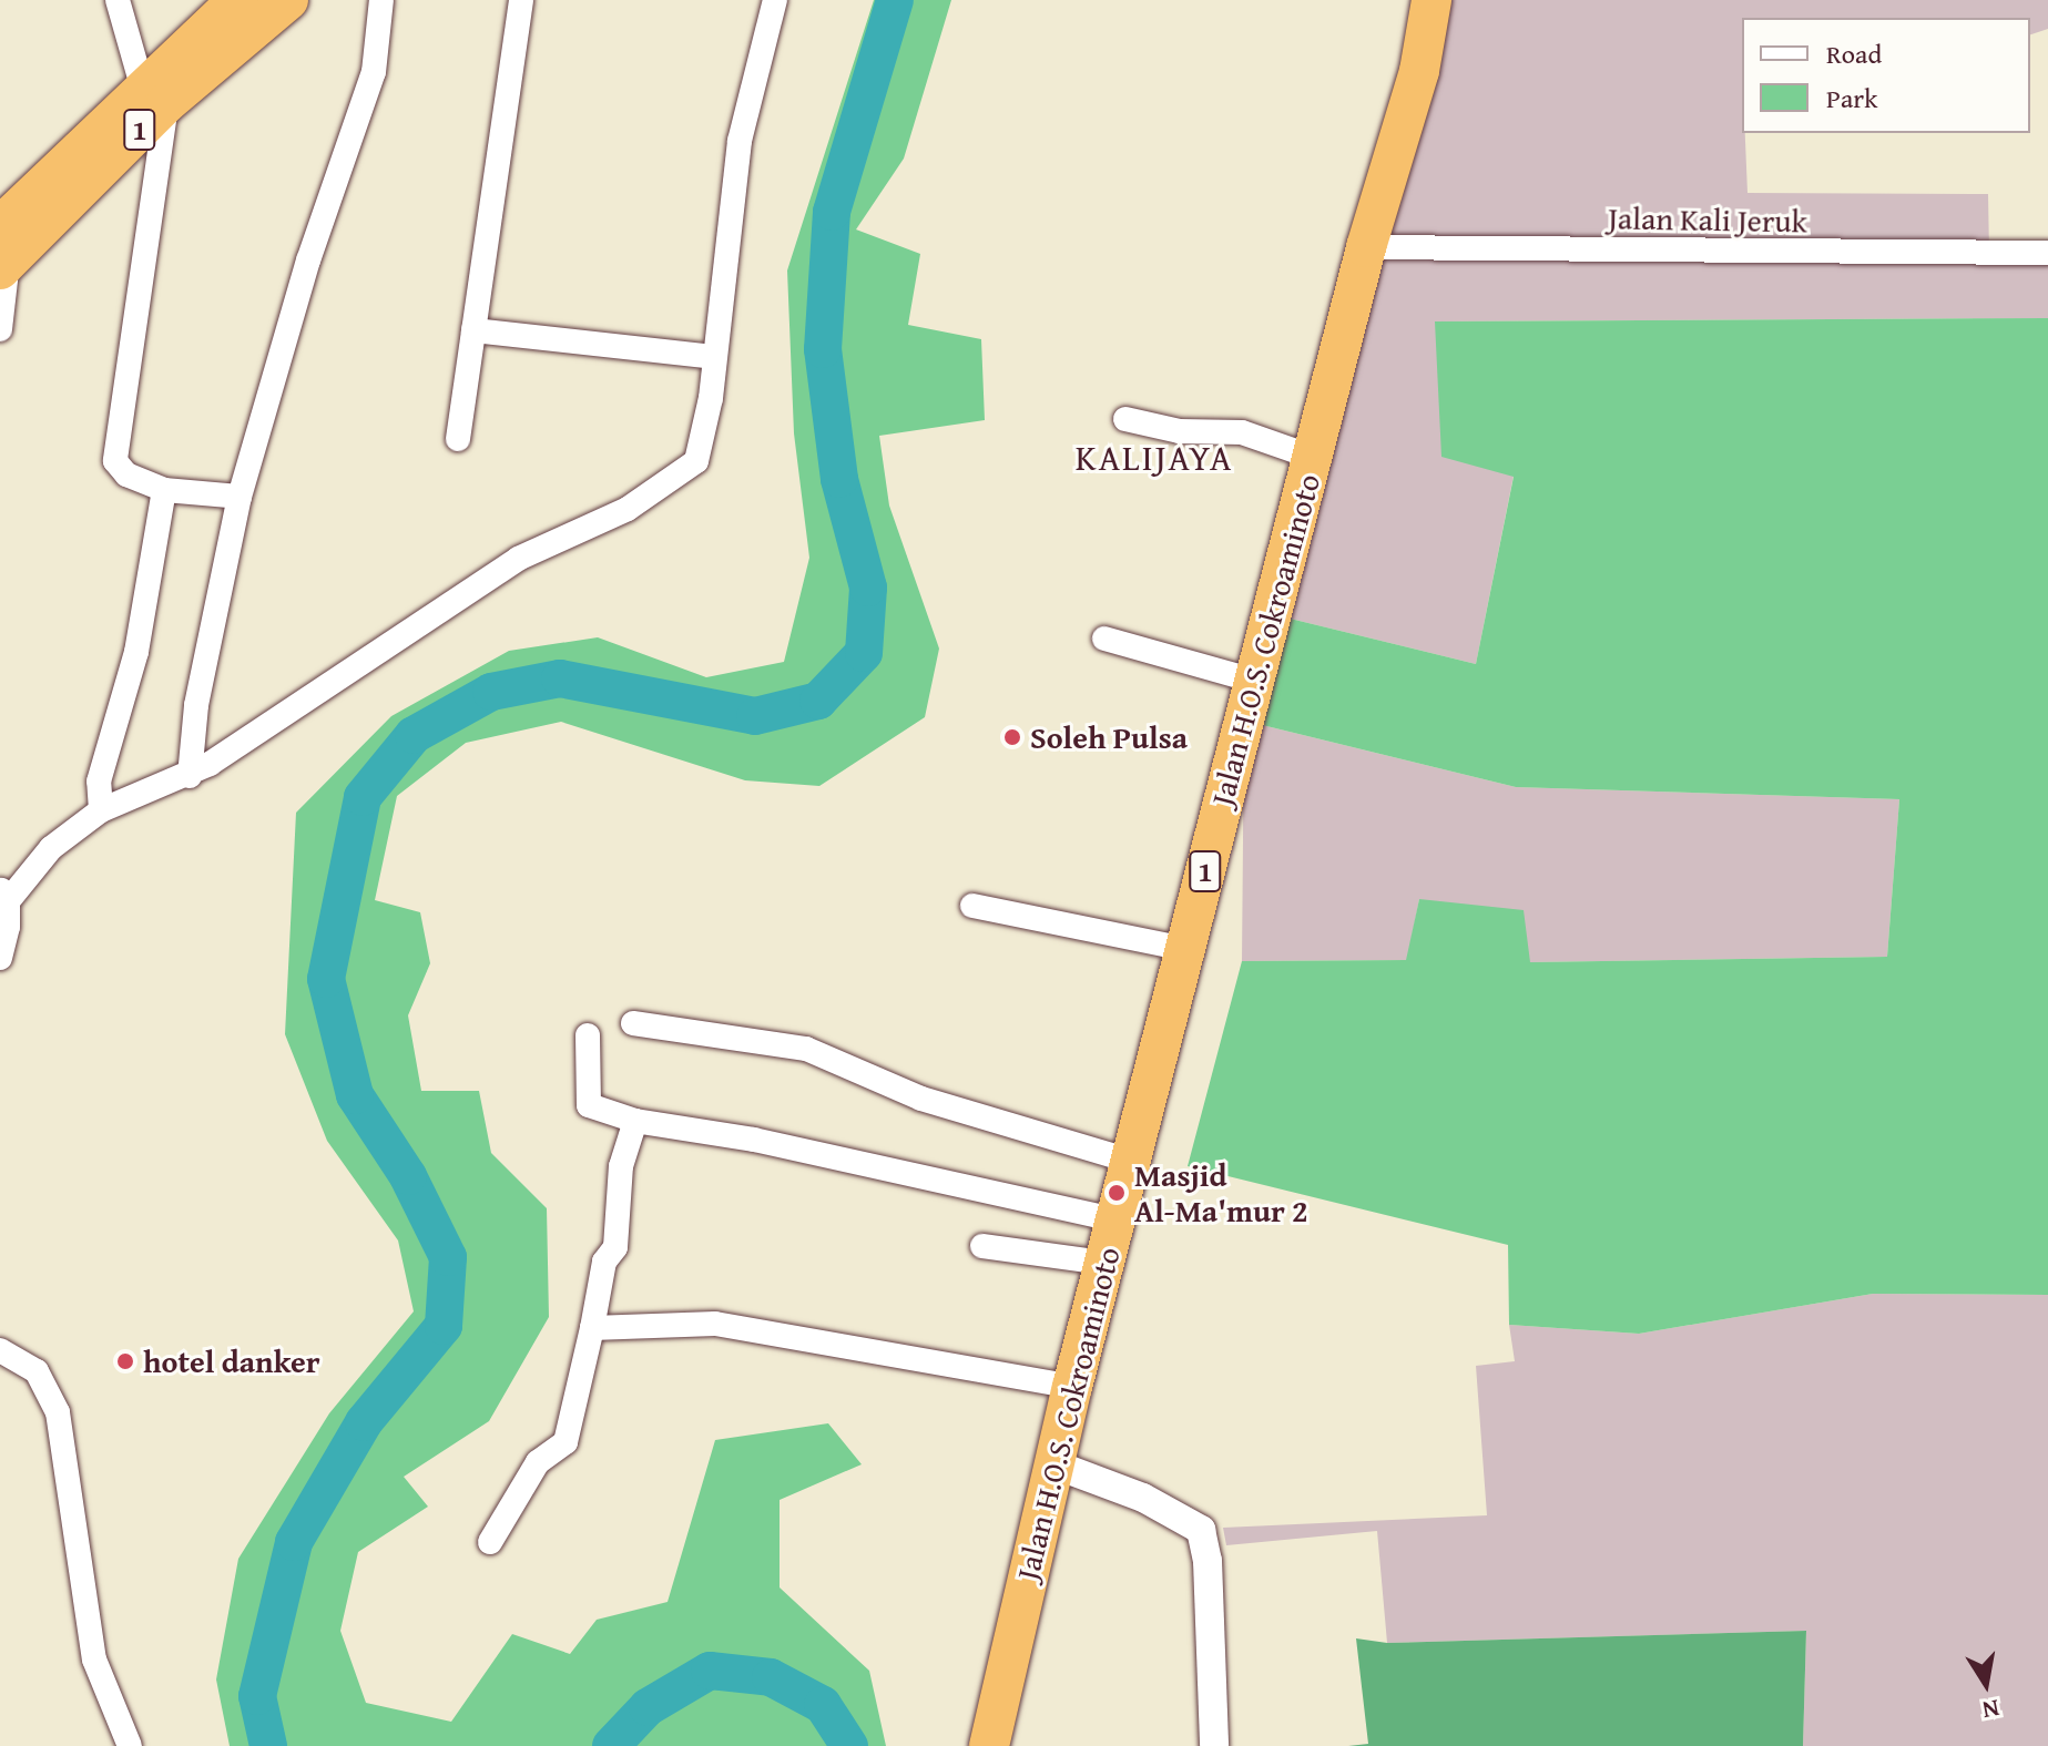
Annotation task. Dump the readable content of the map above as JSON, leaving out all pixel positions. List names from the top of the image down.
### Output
{
  "streets": {
    "highway": ["1", "Jalan H.O.S. Cokroaminoto"],
    "street": ["Jalan Kali Jeruk"]
  },
  "crossings": [
    ["Jalan Kali Jeruk", "Jalan H.O.S. Cokroaminoto"]
  ],
  "districts": ["KALIJAYA"],
  "places": ["Soleh Pulsa", "Masjid Al-Ma'mur 2", "hotel danker"],
  "legend": ["Road", "Park"],
  "north": "bottom"
}
